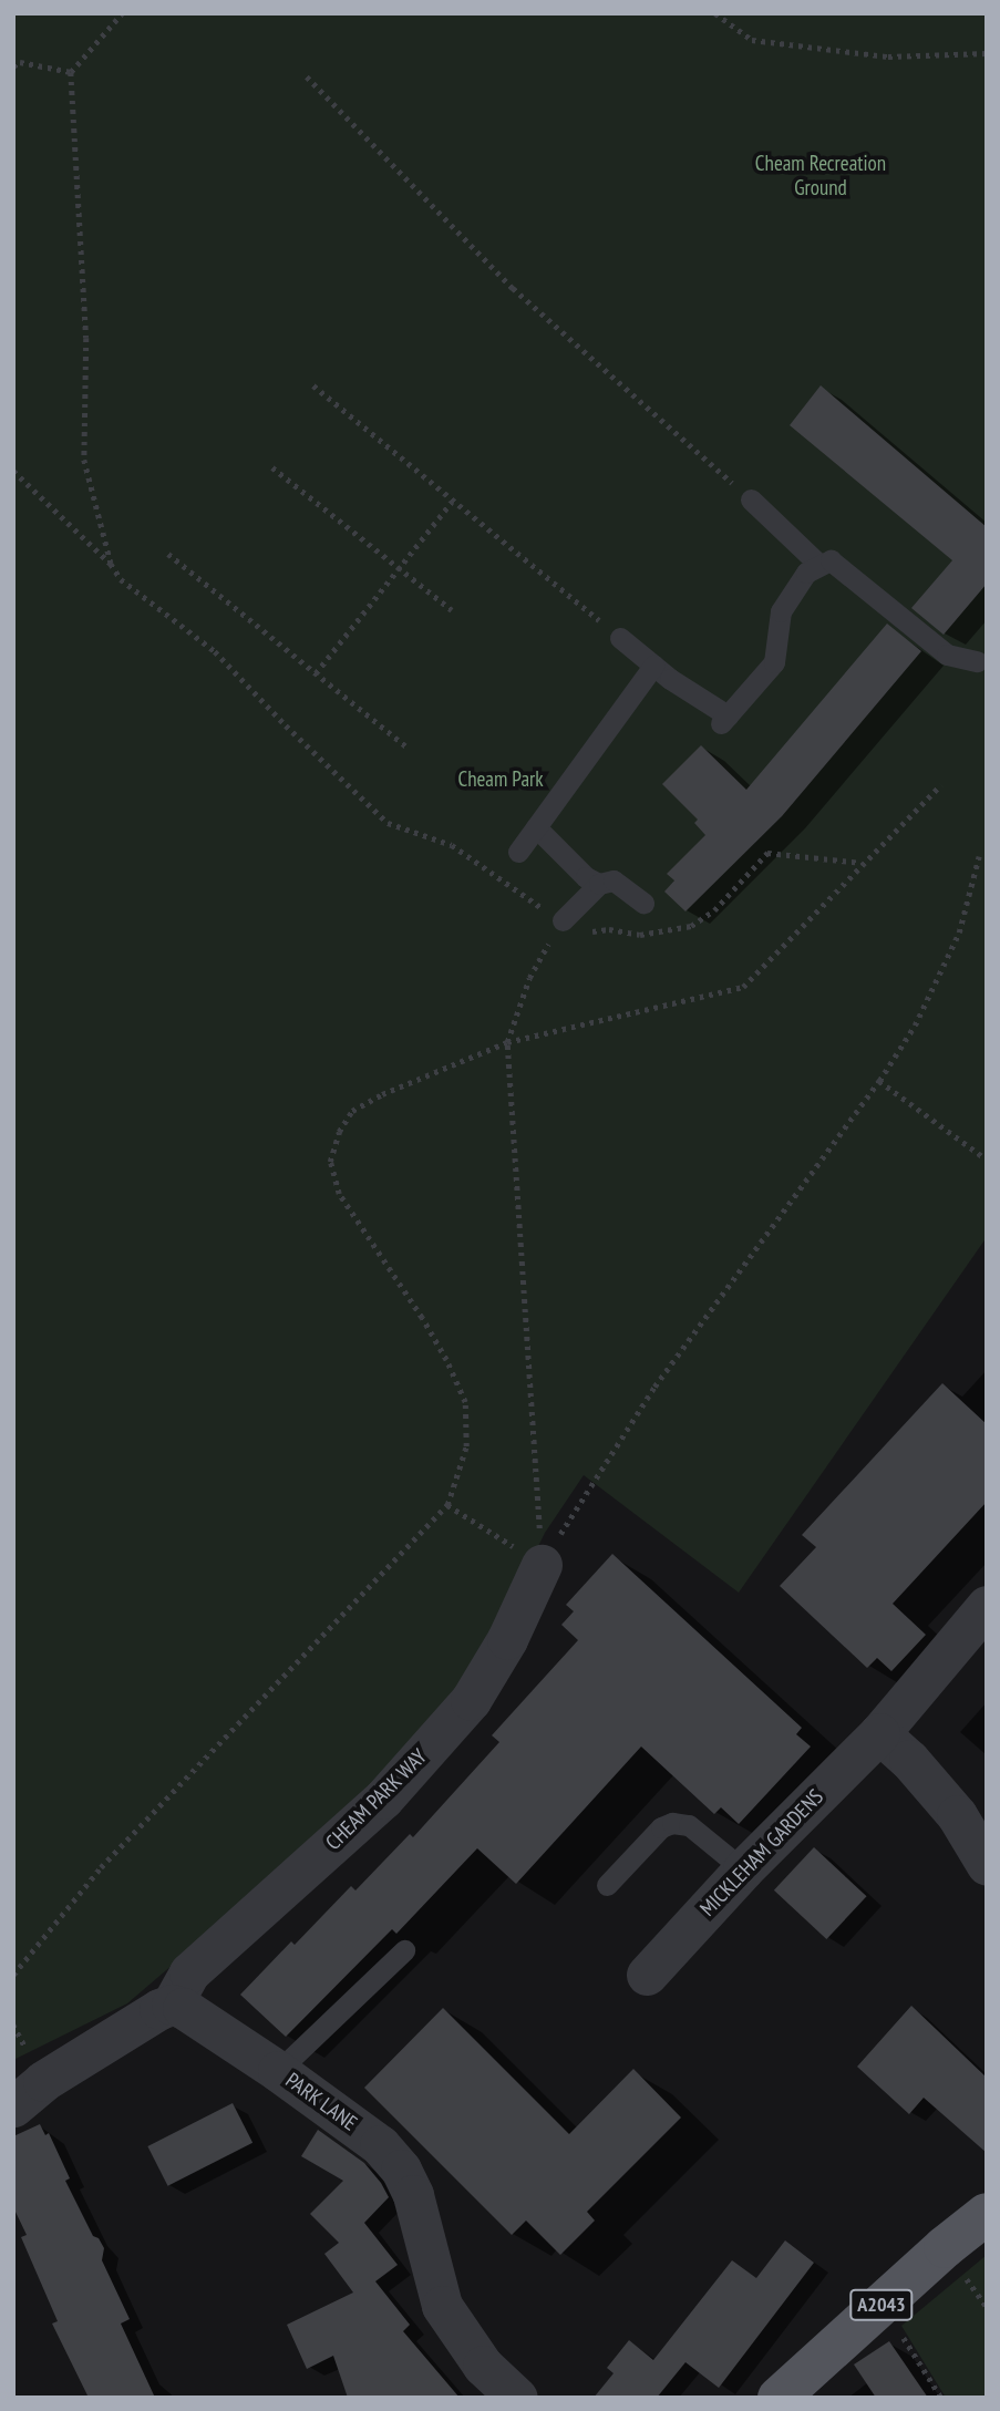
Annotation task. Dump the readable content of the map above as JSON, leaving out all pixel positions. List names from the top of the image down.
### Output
{
  "streets": {
    "main road": ["A2043"],
    "street": ["CHEAM PARK WAY", "MICKLEHAM GARDENS", "PARK LANE"]
  },
  "crossings": [
    ["CHEAM PARK WAY", "PARK LANE"]
  ],
  "parks": ["Cheam Recreation Ground", "Cheam Park"]
}
